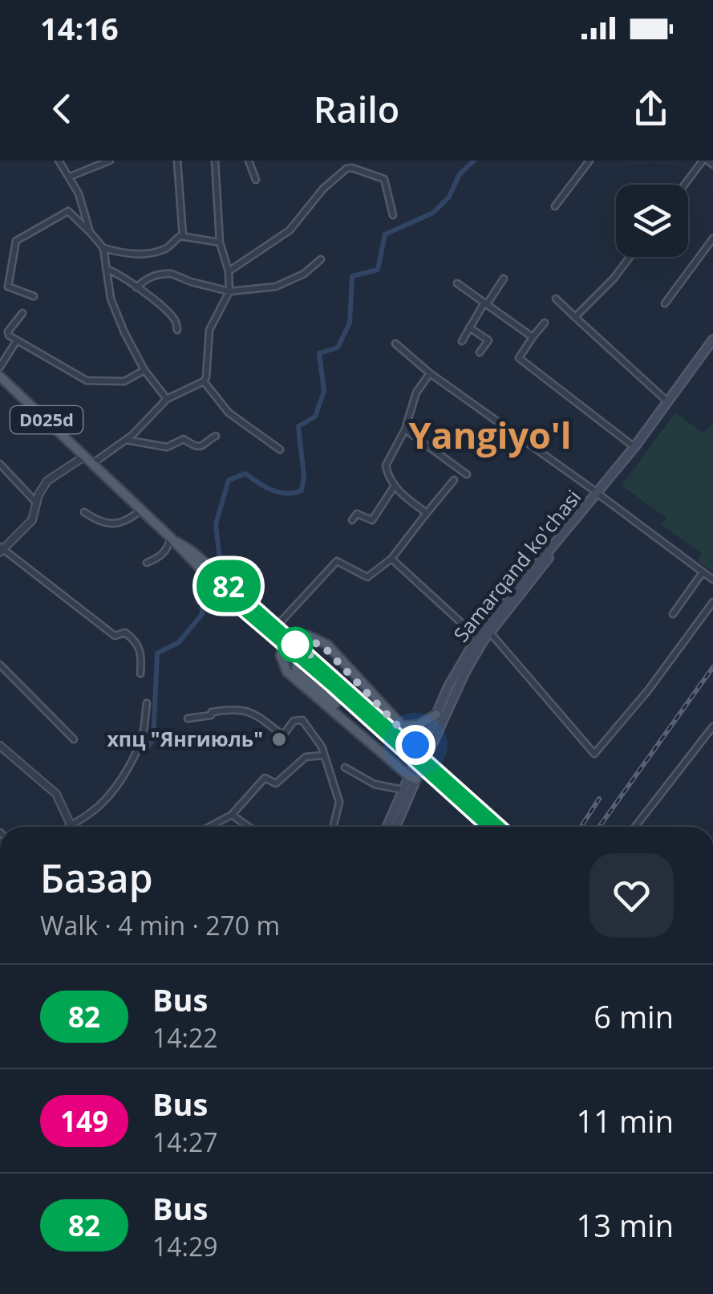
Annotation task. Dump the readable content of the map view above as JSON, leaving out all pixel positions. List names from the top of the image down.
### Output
{
  "streets": {
    "main road": ["D025d", "Samarqand ko'chasi"]
  },
  "districts": ["Yangiyo'l"],
  "places": ["хпц \"Янгиюль\""],
  "lines": ["bus line 82"],
  "page": {
    "status": "14:16",
    "header": "Railo",
    "on_map": "82",
    "heading": ["Базар", "Walk · 4 min · 270 m"],
    "list": [
      {
        "mark": "82",
        "name": "Bus",
        "note": "14:22",
        "value": "6 min"
      },
      {
        "mark": "149",
        "name": "Bus",
        "note": "14:27",
        "value": "11 min"
      },
      {
        "mark": "82",
        "name": "Bus",
        "note": "14:29",
        "value": "13 min"
      }
    ]
  }
}
